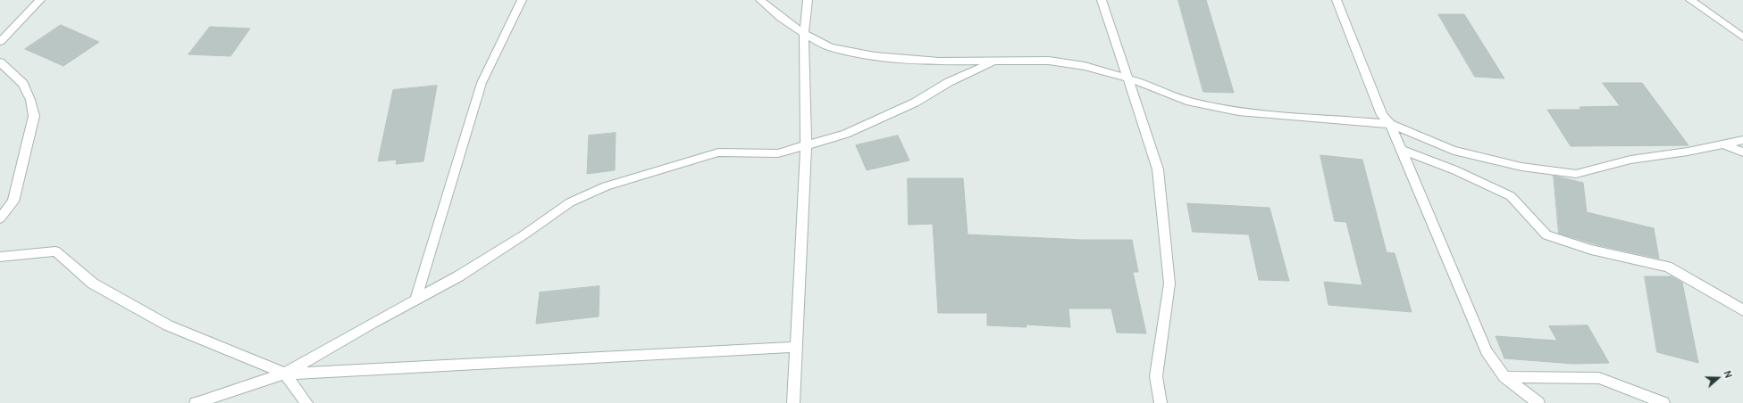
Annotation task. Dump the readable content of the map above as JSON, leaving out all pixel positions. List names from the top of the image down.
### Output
{
  "north": "right"
}
